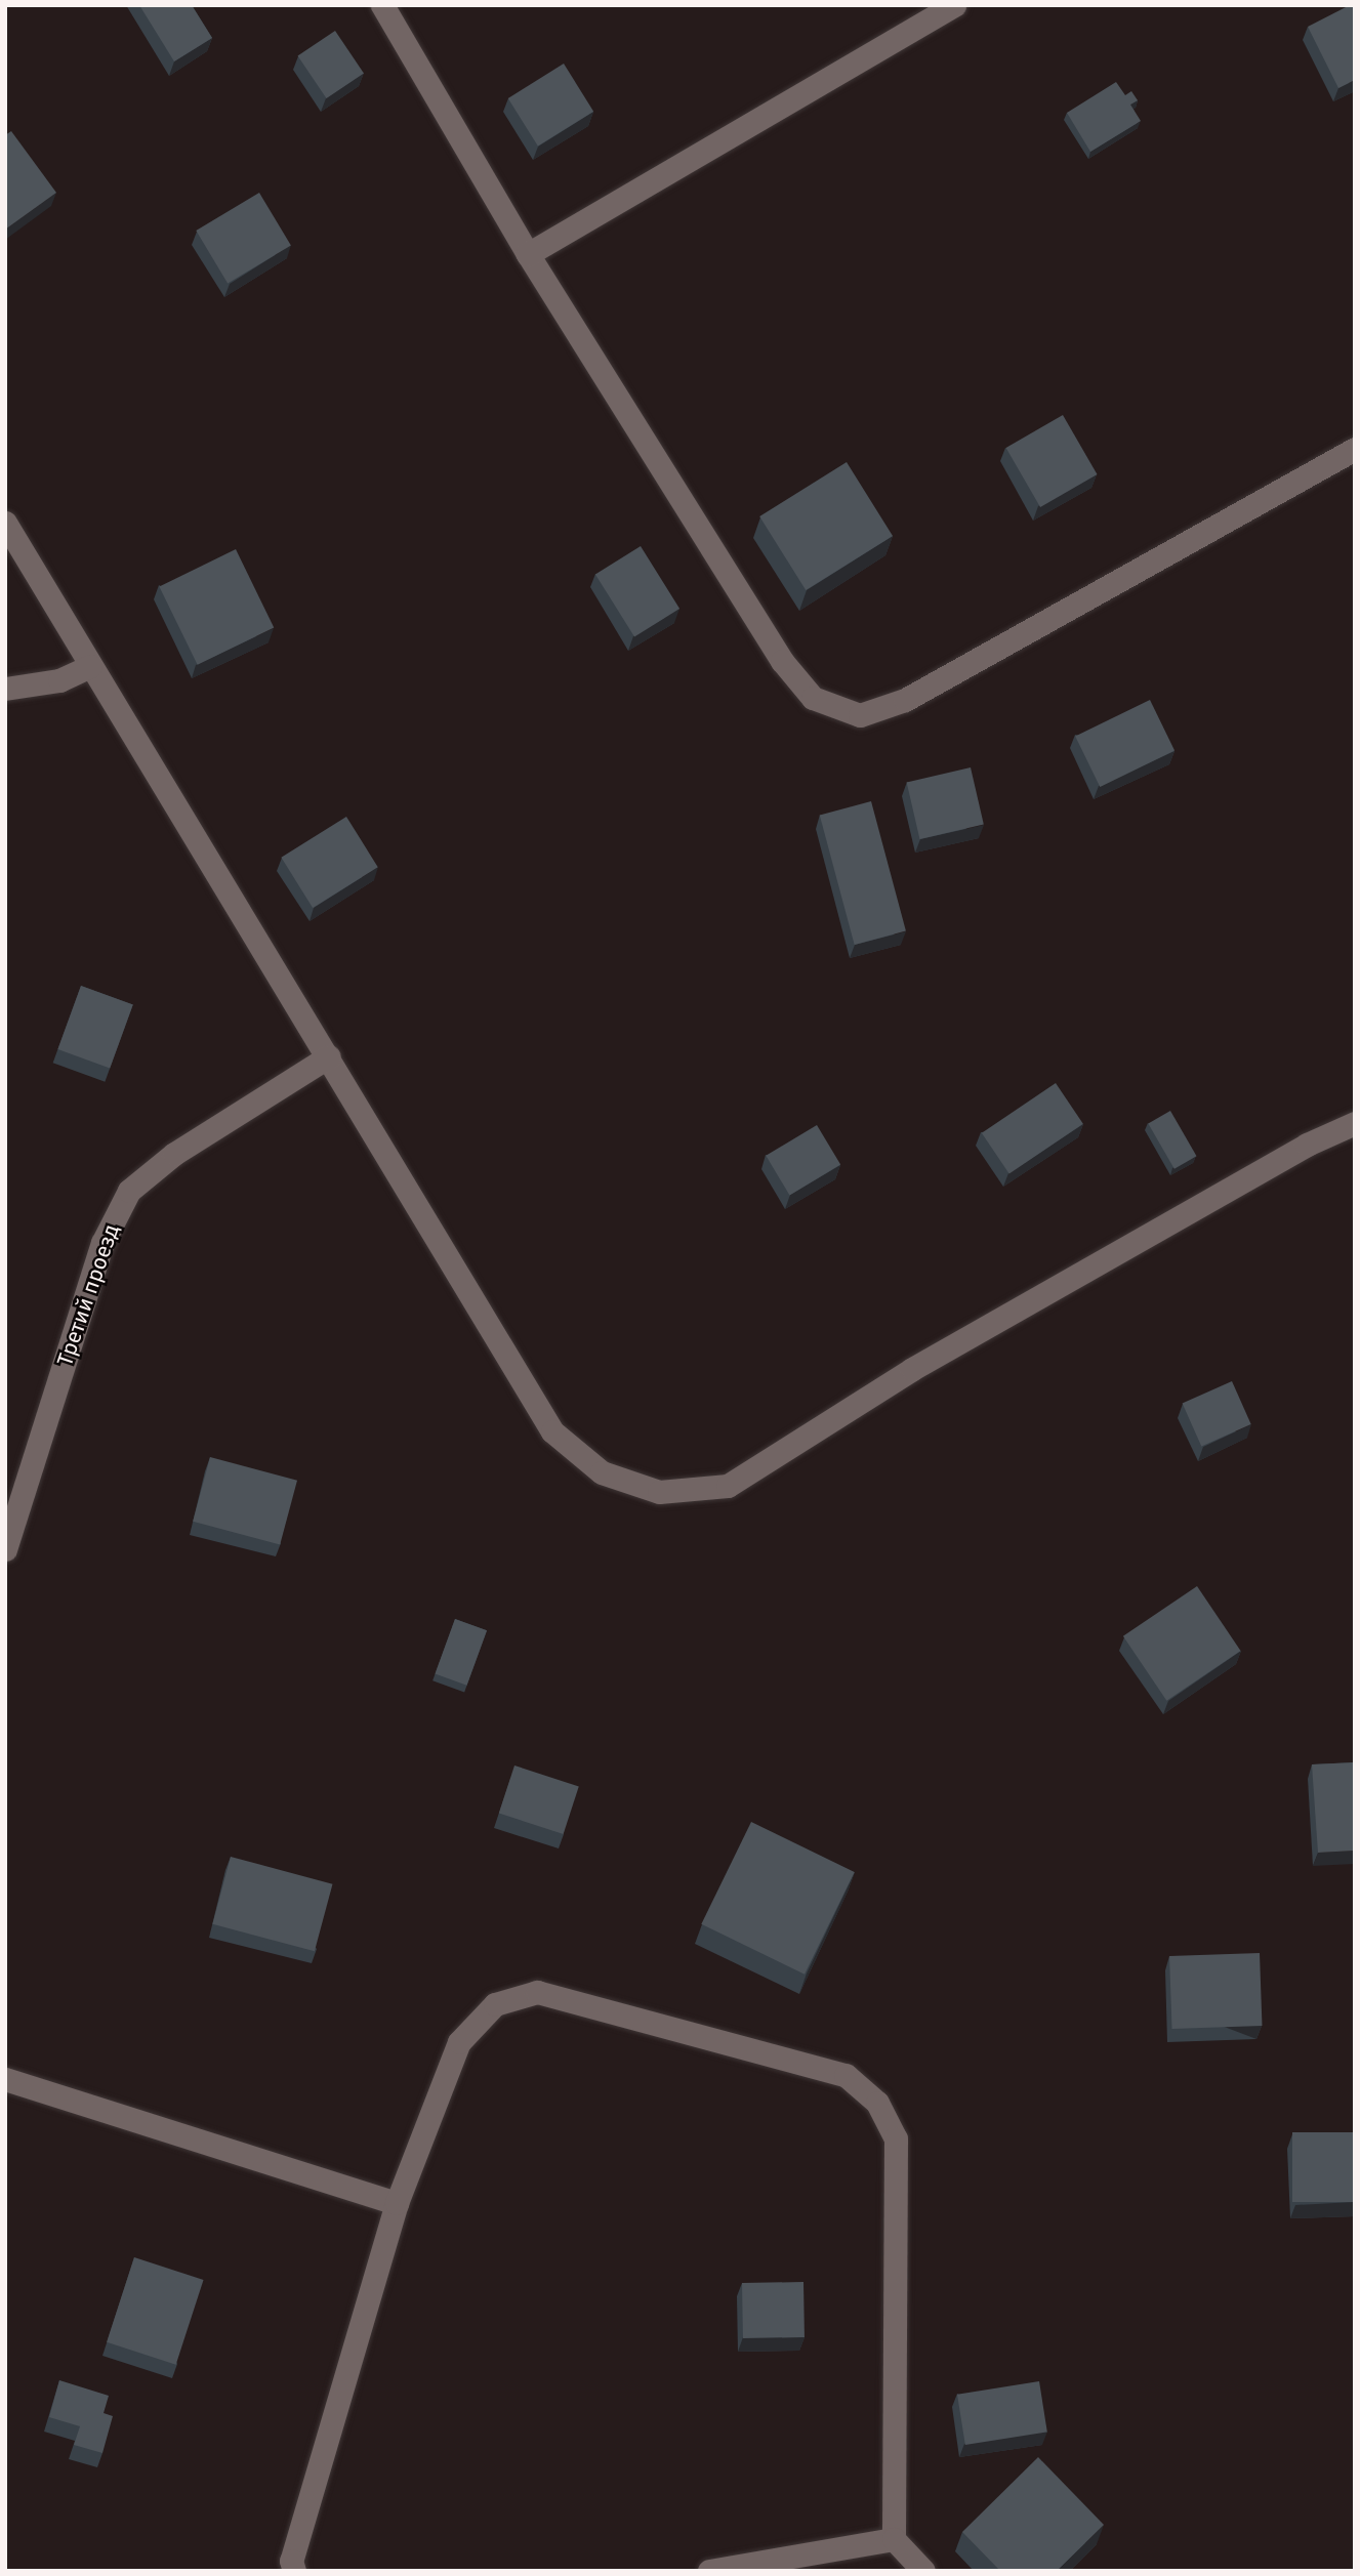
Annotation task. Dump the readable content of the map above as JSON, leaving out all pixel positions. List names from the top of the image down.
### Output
{
  "streets": {
    "lane": ["Третий проезд"]
  }
}
